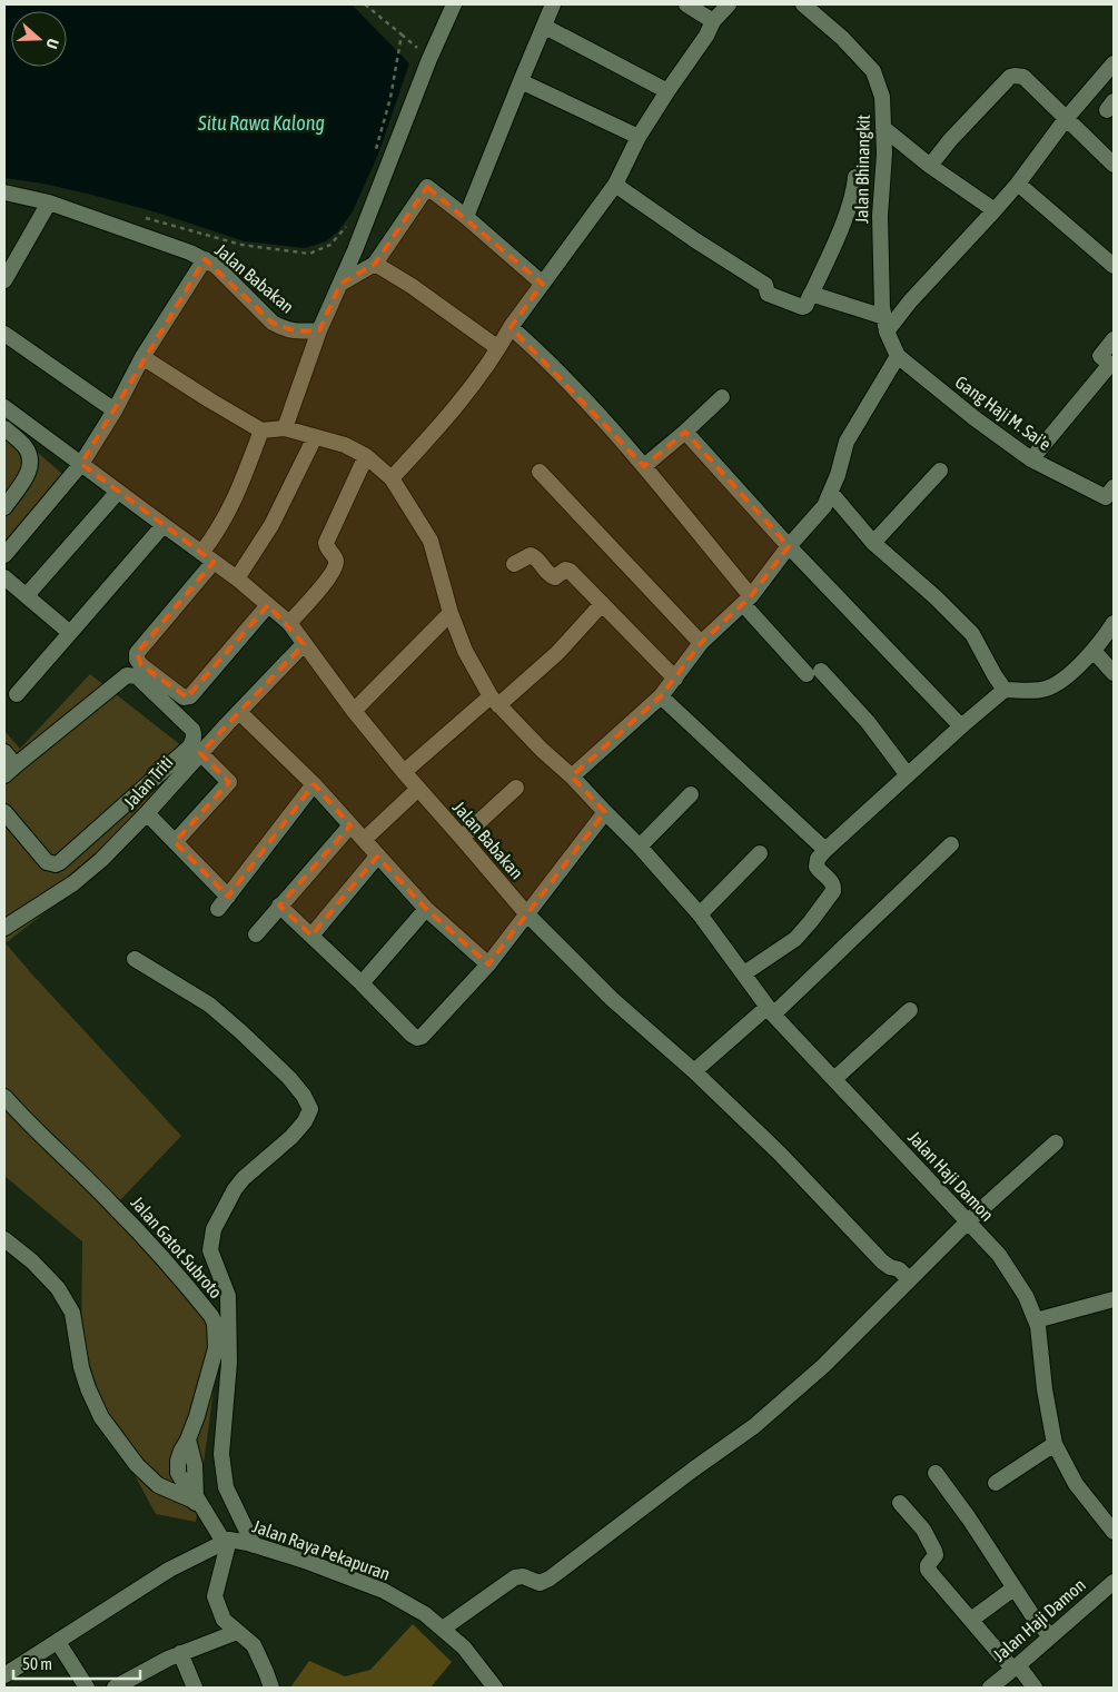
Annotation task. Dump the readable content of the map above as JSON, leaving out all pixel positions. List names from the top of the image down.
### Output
{
  "streets": {
    "street": [
      "Jalan Bhinangkit",
      "Jalan Babakan",
      "Gang Haji M. Sai'e",
      "Jalan Triti",
      "Jalan Haji Damon",
      "Jalan Gatot Subroto",
      "Jalan Raya Pekapuran"
    ]
  },
  "crossings": [
    ["Jalan Bhinangkit", "Gang Haji M. Sai'e"],
    ["Jalan Babakan", "Jalan Triti"],
    ["Jalan Gatot Subroto", "Jalan Raya Pekapuran"]
  ],
  "water": ["Situ Rawa Kalong"],
  "scale_bar": "50 m",
  "north": "right"
}
